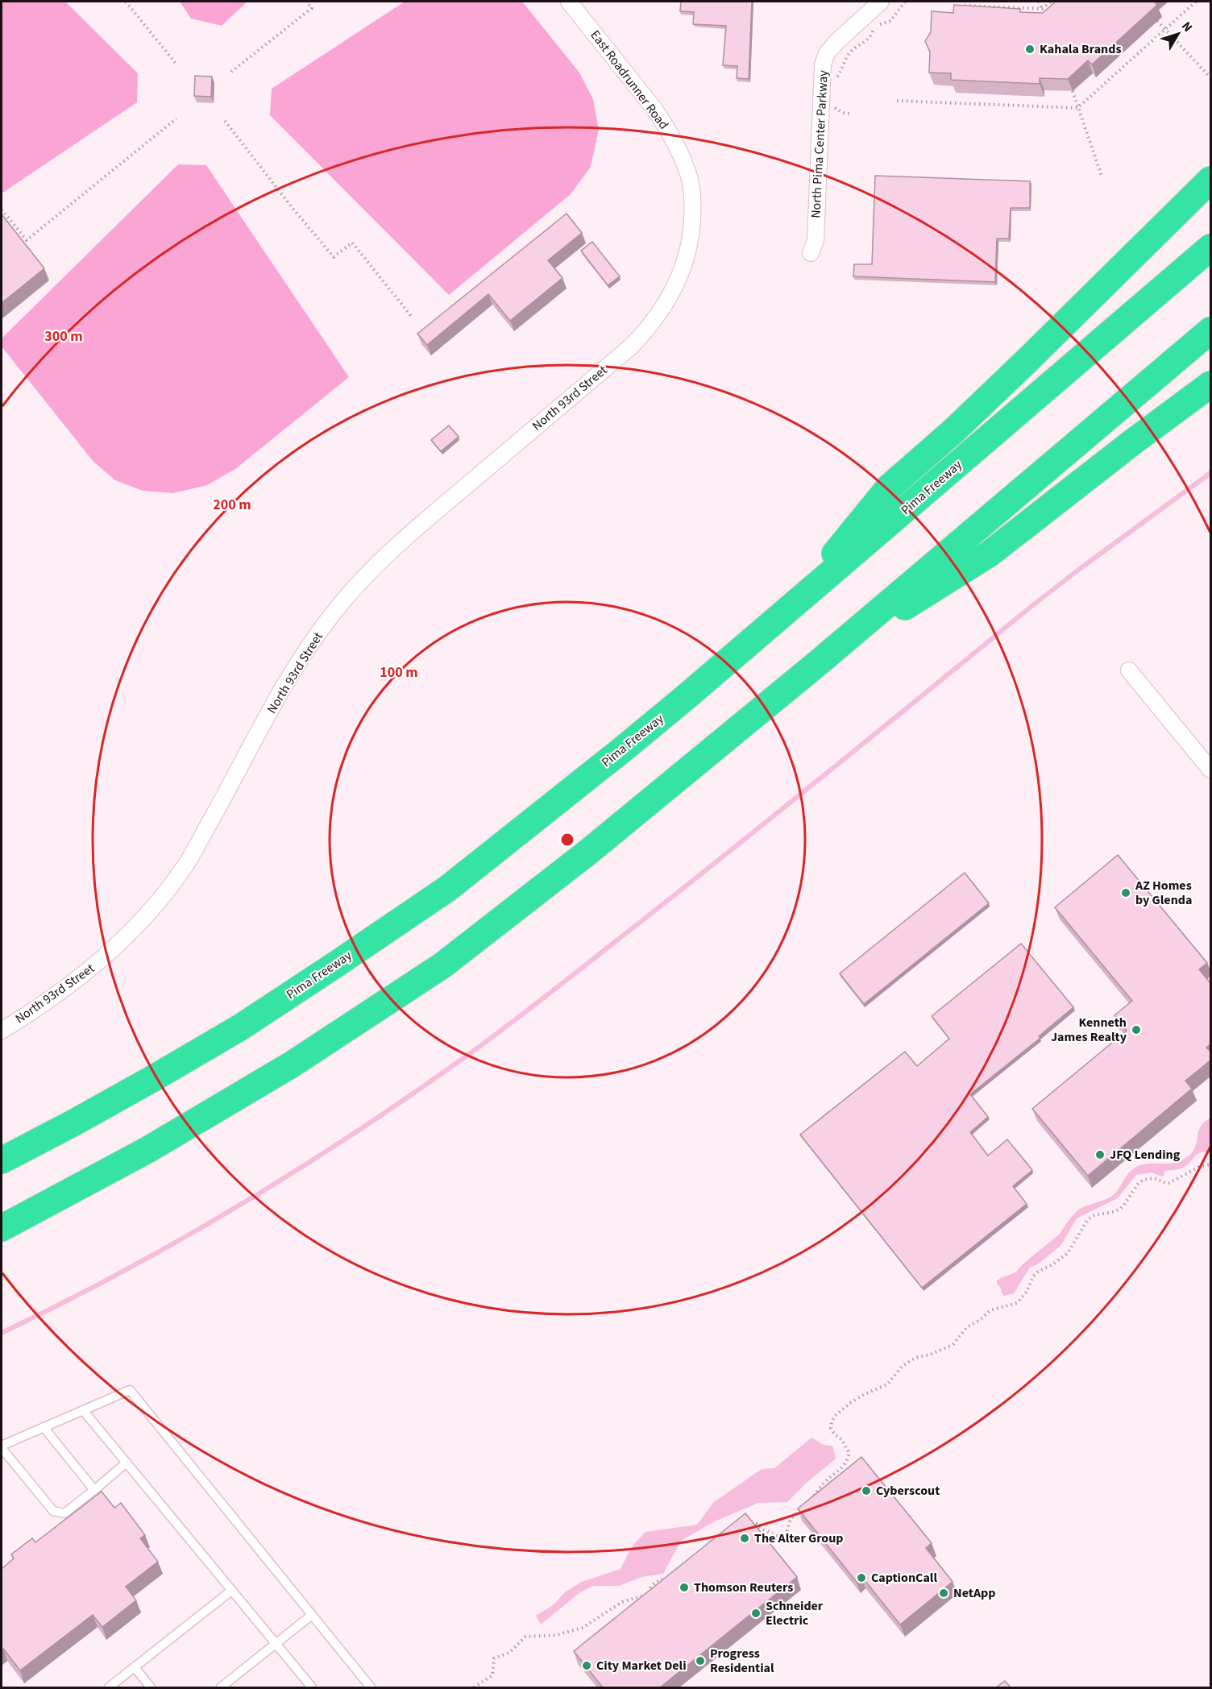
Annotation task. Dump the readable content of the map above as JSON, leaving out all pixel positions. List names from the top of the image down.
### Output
{
  "streets": {
    "highway": ["Pima Freeway"],
    "street": ["East Roadrunner Road", "North Pima Center Parkway", "North 93rd Street"]
  },
  "crossings": [
    ["East Roadrunner Road", "North 93rd Street"]
  ],
  "places": [
    "Kahala Brands",
    "AZ Homes by Glenda",
    "Kenneth James Realty",
    "JFQ Lending",
    "Cyberscout",
    "The Alter Group",
    "CaptionCall",
    "Thomson Reuters",
    "NetApp",
    "Schneider Electric",
    "Progress Residential",
    "City Market Deli"
  ],
  "north": "top right",
  "rings": ["300 m", "200 m", "100 m"]
}
